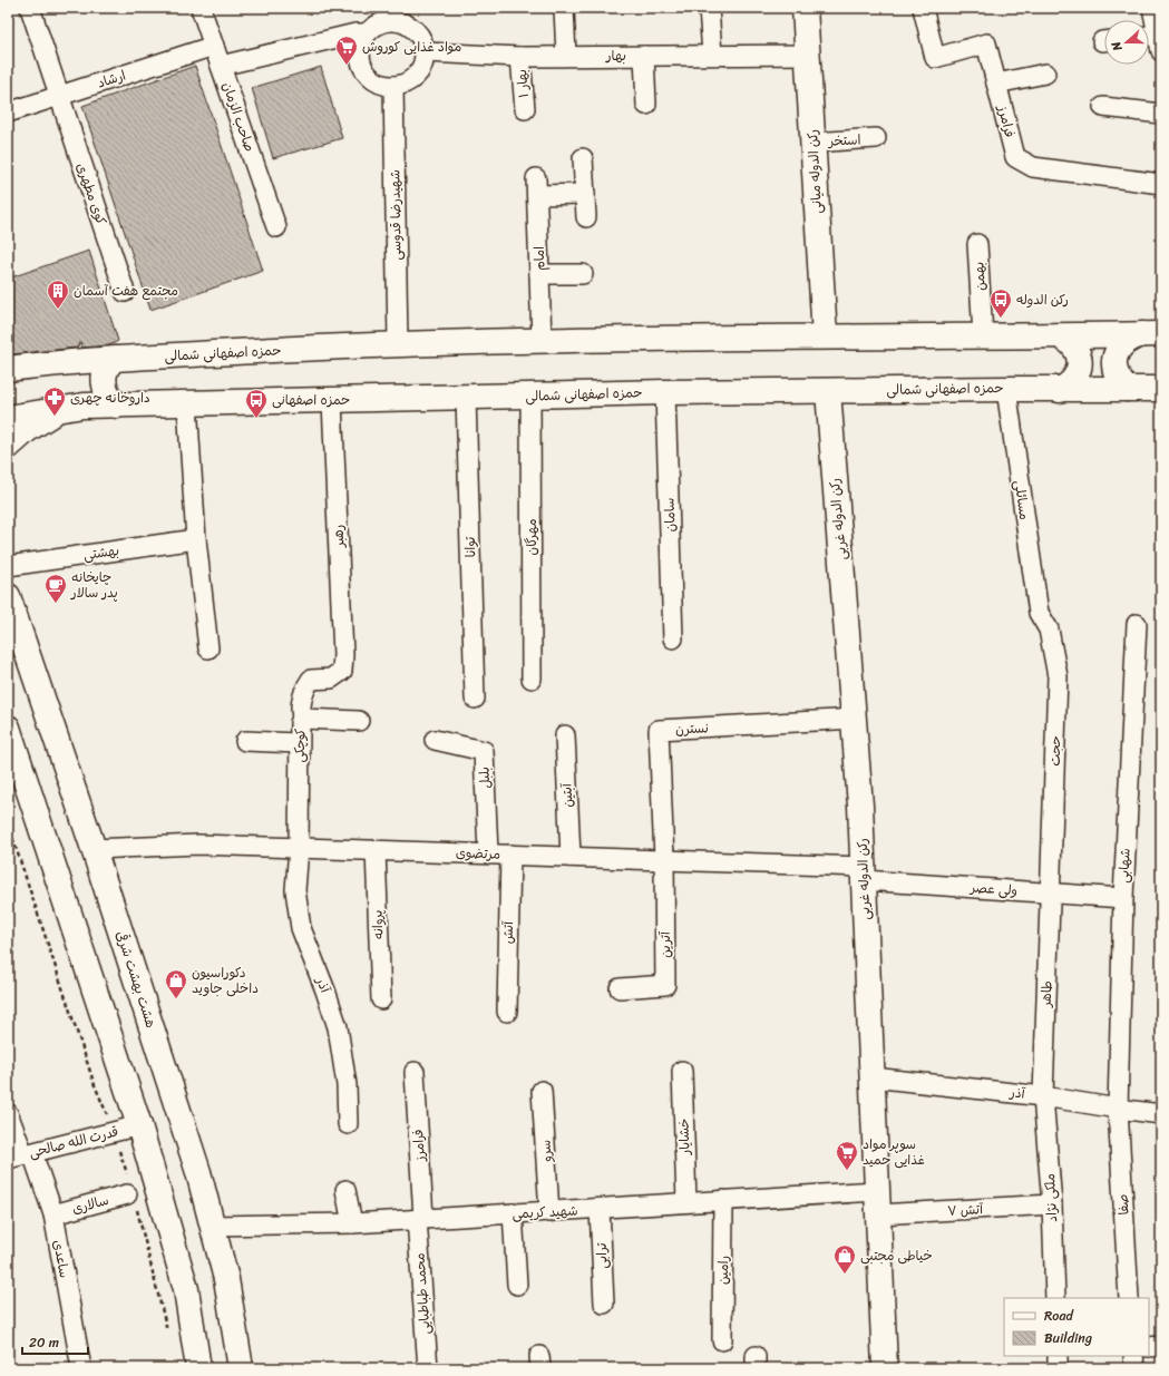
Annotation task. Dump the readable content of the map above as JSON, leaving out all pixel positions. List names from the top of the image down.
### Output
{
  "streets": {
    "main road": [
      "رکن الدوله میانی",
      "حمزه اصفهانی شمالی",
      "رکن الدوله غربی",
      "هشت بهشت شرقی"
    ],
    "street": [
      "بهار",
      "ارشاد",
      "بهار ۱",
      "صاحب الزمان",
      "فرامرز",
      "استخر",
      "کوی مطهری",
      "شهیدرضا قدوسی",
      "امام",
      "بهمن",
      "مسائلی",
      "سامان",
      "رهبر",
      "مهرگان",
      "توانا",
      "بهشتی",
      "نسترن",
      "کوچکی",
      "حجت",
      "بلبل",
      "آبتین",
      "مرتضوی",
      "شهابی",
      "ولی عصر",
      "پروانه",
      "آتش",
      "آترین",
      "آذر",
      "طاهر",
      "خشایار",
      "قدرت الله صالحی",
      "سرو",
      "ملکی نژاد",
      "سالاری",
      "صفا",
      "آتش ۷",
      "شهید کریمی",
      "ترابی",
      "ساعدی",
      "رامین",
      "محمد طباطبایی"
    ]
  },
  "crossings": [
    ["بهار", "بهار ۱"],
    ["بهار", "رکن الدوله میانی"],
    ["بهار", "شهیدرضا قدوسی"],
    ["ارشاد", "صاحب الزمان"],
    ["ارشاد", "کوی مطهری"],
    ["فرامرز", "شهید کریمی"],
    ["فرامرز", "محمد طباطبایی"],
    ["استخر", "رکن الدوله میانی"],
    ["رکن الدوله میانی", "حمزه اصفهانی شمالی"],
    ["شهیدرضا قدوسی", "حمزه اصفهانی شمالی"],
    ["امام", "حمزه اصفهانی شمالی"],
    ["بهمن", "حمزه اصفهانی شمالی"],
    ["حمزه اصفهانی شمالی", "مسائلی"],
    ["حمزه اصفهانی شمالی", "سامان"],
    ["حمزه اصفهانی شمالی", "رکن الدوله غربی"],
    ["حمزه اصفهانی شمالی", "رهبر"],
    ["حمزه اصفهانی شمالی", "مهرگان"],
    ["حمزه اصفهانی شمالی", "توانا"],
    ["مسائلی", "حجت"],
    ["رکن الدوله غربی", "نسترن"],
    ["رکن الدوله غربی", "مرتضوی"],
    ["رکن الدوله غربی", "ولی عصر"],
    ["رکن الدوله غربی", "آذر"],
    ["رکن الدوله غربی", "آتش ۷"],
    ["رکن الدوله غربی", "شهید کریمی"],
    ["رهبر", "کوچکی"],
    ["نسترن", "مرتضوی"],
    ["نسترن", "آترین"],
    ["کوچکی", "مرتضوی"],
    ["کوچکی", "آذر"],
    ["حجت", "ولی عصر"],
    ["حجت", "طاهر"],
    ["بلبل", "مرتضوی"],
    ["آبتین", "مرتضوی"],
    ["مرتضوی", "ولی عصر"],
    ["مرتضوی", "پروانه"],
    ["مرتضوی", "آتش"],
    ["مرتضوی", "آترین"],
    ["مرتضوی", "هشت بهشت شرقی"],
    ["مرتضوی", "آذر"],
    ["شهابی", "ولی عصر"],
    ["شهابی", "آذر"],
    ["شهابی", "صفا"],
    ["ولی عصر", "طاهر"],
    ["هشت بهشت شرقی", "شهید کریمی"],
    ["آذر", "طاهر"],
    ["آذر", "ملکی نژاد"],
    ["آذر", "صفا"],
    ["طاهر", "ملکی نژاد"],
    ["خشایار", "شهید کریمی"],
    ["قدرت الله صالحی", "ساعدی"],
    ["سرو", "شهید کریمی"],
    ["ملکی نژاد", "آتش ۷"],
    ["سالاری", "ساعدی"],
    ["شهید کریمی", "ترابی"],
    ["شهید کریمی", "رامین"],
    ["شهید کریمی", "محمد طباطبایی"]
  ],
  "places": {
    "supermarket": ["مواد غذایی کوروش", "سوپر مواد غذایی حمید"],
    "building": ["مجتمع هفت آسمان"],
    "bus stop": ["رکن الدوله", "حمزه اصفهانی"],
    "pharmacy": ["داروخانه چهری"],
    "cafe": ["چایخانه پدر سالار"],
    "shop": ["دکوراسیون داخلی جاوید", "خیاطی مجتبی"]
  },
  "legend": ["Road", "Building"],
  "scale_bar": "20 m",
  "north": "left"
}
